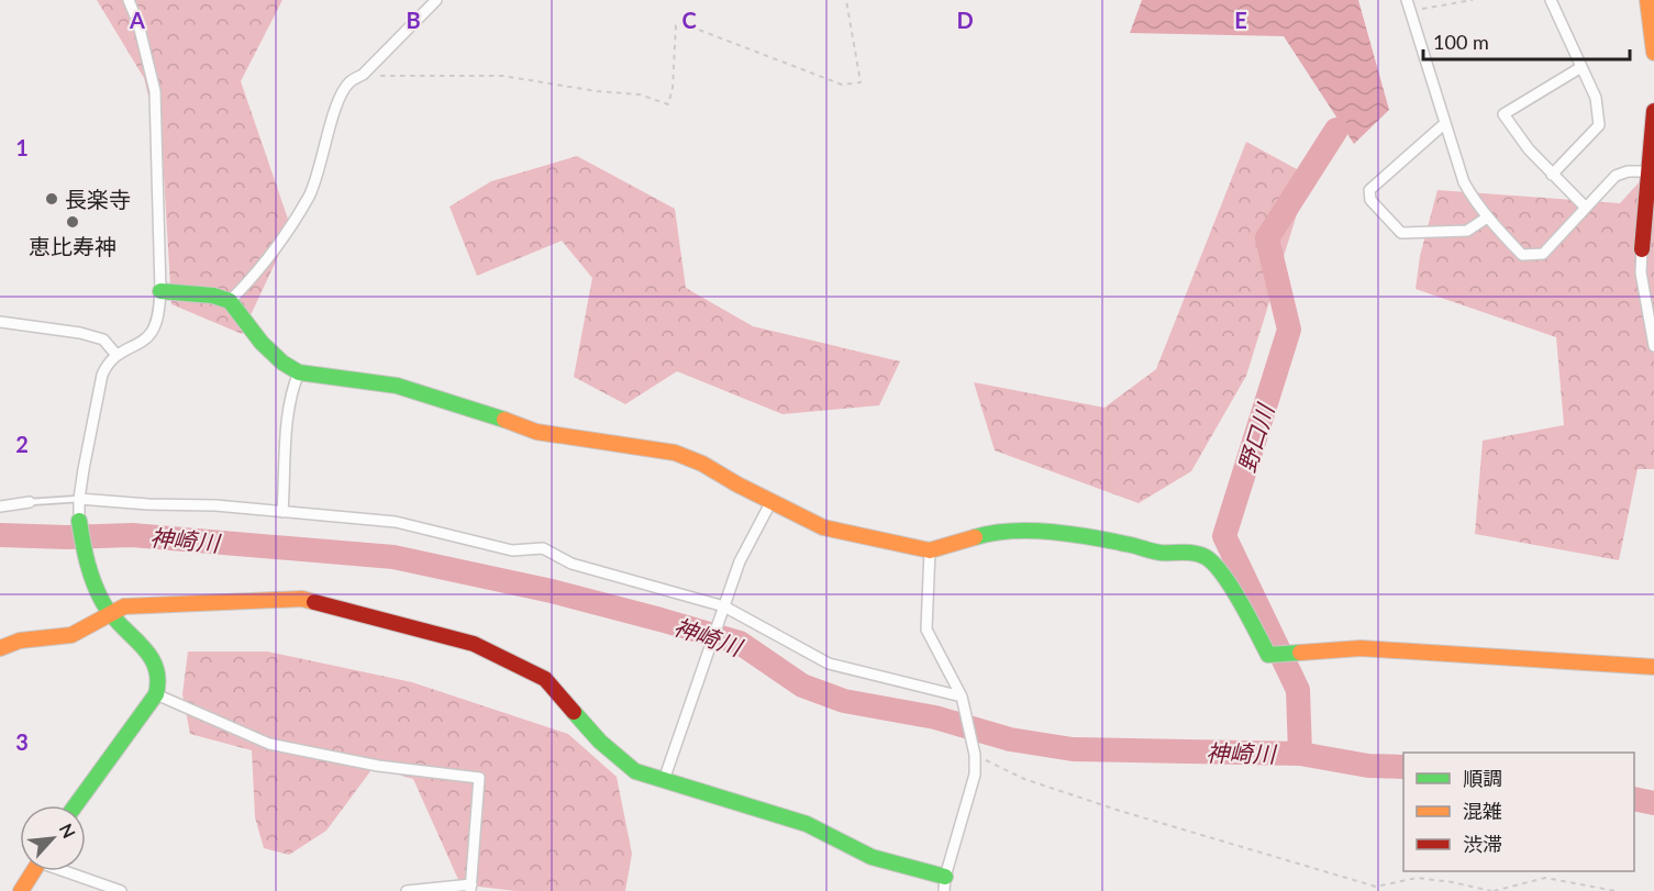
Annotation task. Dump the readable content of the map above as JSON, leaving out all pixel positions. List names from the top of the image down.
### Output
{
  "water": ["野口川", "神崎川"],
  "places": ["長楽寺", "恵比寿神"],
  "legend": ["順調", "混雑", "渋滞"],
  "scale_bar": "100 m",
  "north": "top right",
  "grid": {
    "columns": [
      "A",
      "B",
      "C",
      "D",
      "E"
    ],
    "rows": ["1", "2", "3"]
  }
}
